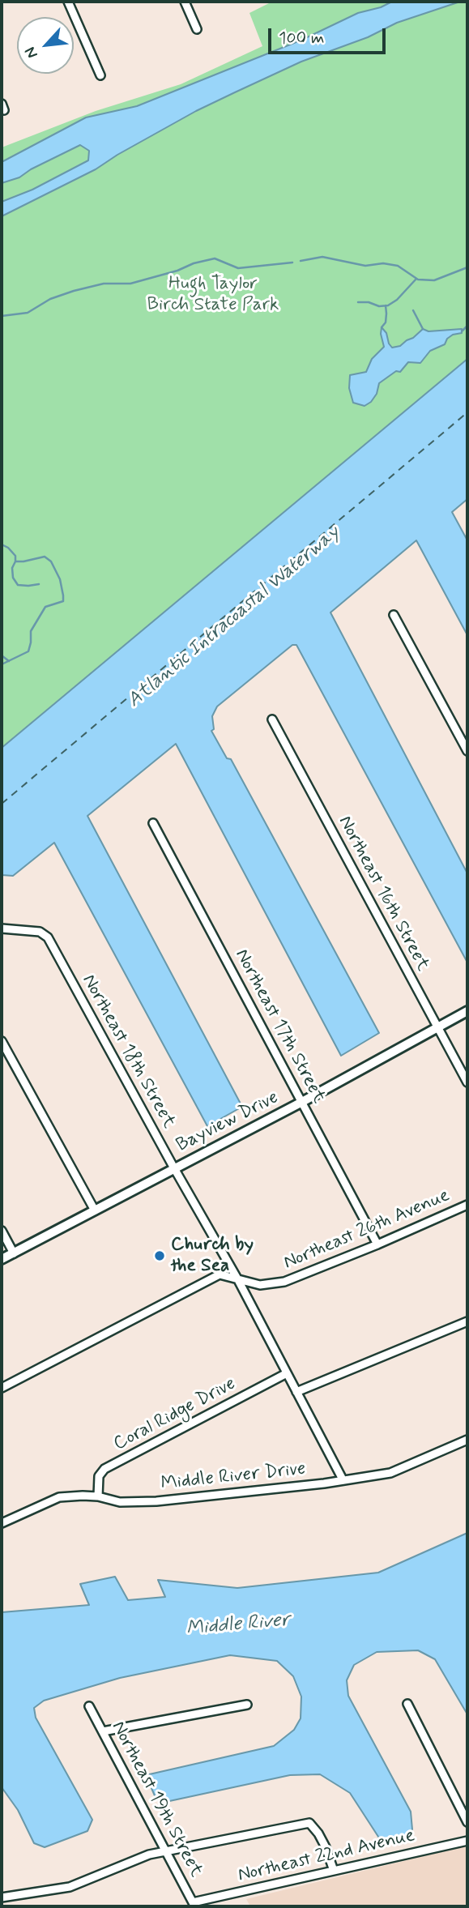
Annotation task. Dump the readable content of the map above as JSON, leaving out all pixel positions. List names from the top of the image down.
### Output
{
  "streets": {
    "street": [
      "Northeast 16th Street",
      "Northeast 17th Street",
      "Northeast 18th Street",
      "Bayview Drive",
      "Northeast 26th Avenue",
      "Coral Ridge Drive",
      "Middle River Drive",
      "Northeast 19th Street",
      "Northeast 22nd Avenue"
    ]
  },
  "crossings": [
    ["Northeast 16th Street", "Bayview Drive"],
    ["Northeast 17th Street", "Bayview Drive"],
    ["Northeast 17th Street", "Northeast 26th Avenue"],
    ["Northeast 18th Street", "Bayview Drive"],
    ["Northeast 18th Street", "Northeast 26th Avenue"],
    ["Northeast 18th Street", "Coral Ridge Drive"],
    ["Northeast 18th Street", "Middle River Drive"],
    ["Coral Ridge Drive", "Middle River Drive"],
    ["Northeast 19th Street", "Northeast 22nd Avenue"]
  ],
  "water": ["Atlantic Intracoastal Waterway", "Middle River"],
  "parks": ["Hugh Taylor Birch State Park"],
  "places": ["Church by the Sea"],
  "scale_bar": "100 m",
  "north": "bottom left"
}
